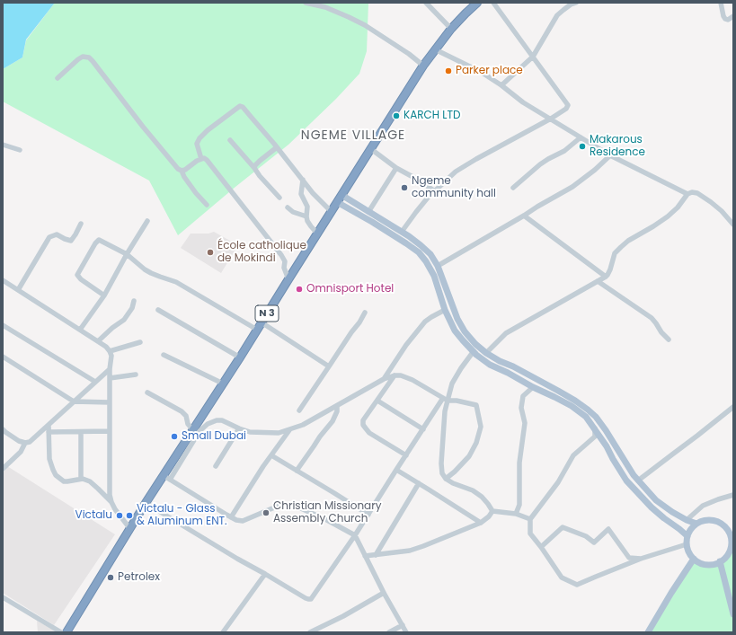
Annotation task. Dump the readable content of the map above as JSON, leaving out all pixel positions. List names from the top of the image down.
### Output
{
  "streets": {
    "highway": ["N 3"]
  },
  "districts": ["NGEME VILLAGE"],
  "places": [
    "Parker place",
    "KARCH LTD",
    "Makarous Residence",
    "Ngeme community hall",
    "École catholique de Mokindi",
    "Omnisport Hotel",
    "Small Dubai",
    "Christian Missionary Assembly Church",
    "Victalu",
    "Victalu - Glass & Aluminum ENT.",
    "Petrolex"
  ]
}
